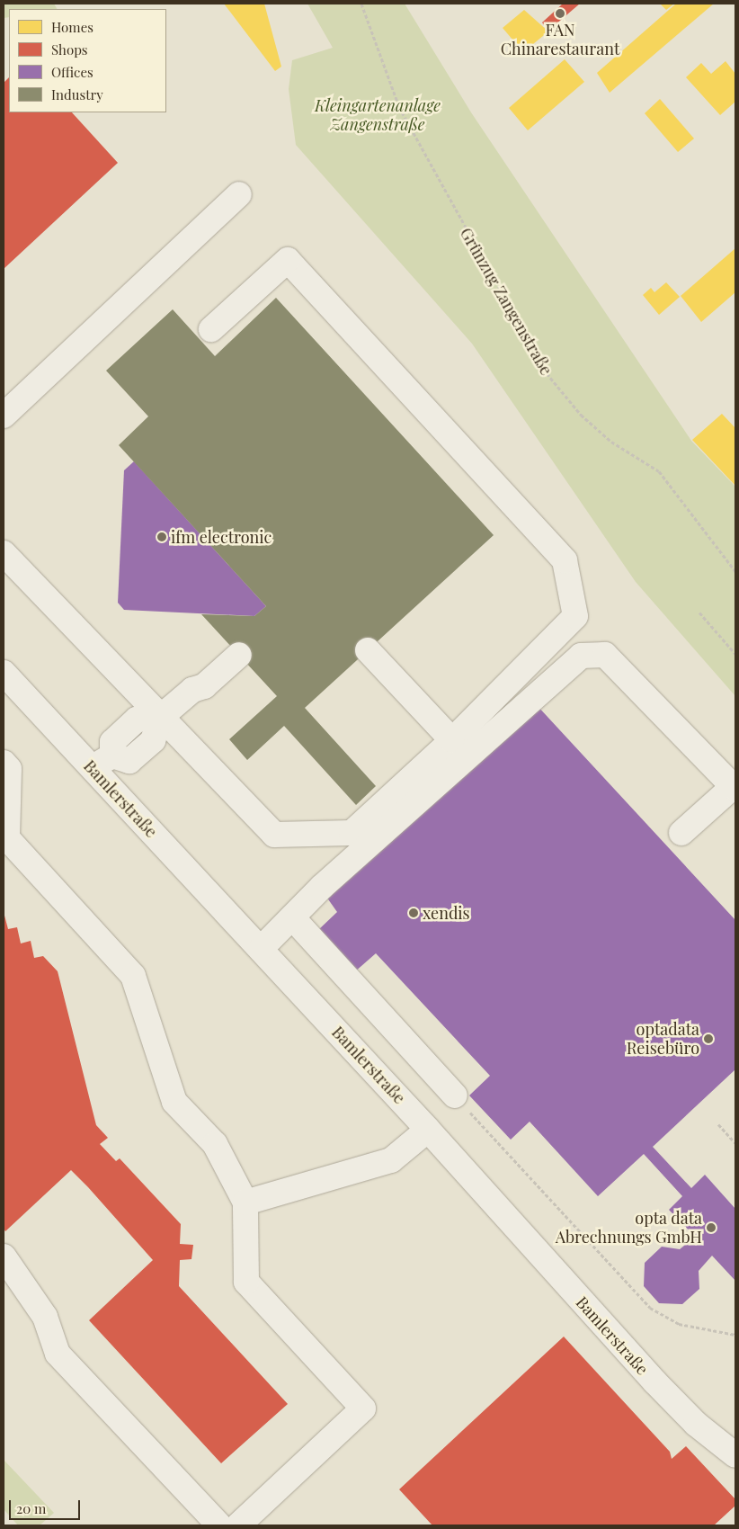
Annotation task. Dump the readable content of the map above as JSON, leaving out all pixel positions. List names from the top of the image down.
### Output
{
  "streets": {
    "street": ["Bamlerstraße"],
    "path": ["Grünzug Zangenstraße"]
  },
  "parks": ["Kleingartenanlage Zangenstraße"],
  "places": [
    "FAN Chinarestaurant",
    "ifm electronic",
    "xendis",
    "optadata Reisebüro",
    "opta data Abrechnungs GmbH"
  ],
  "legend": [
    "Homes",
    "Shops",
    "Offices",
    "Industry"
  ],
  "scale_bar": "20 m"
}
